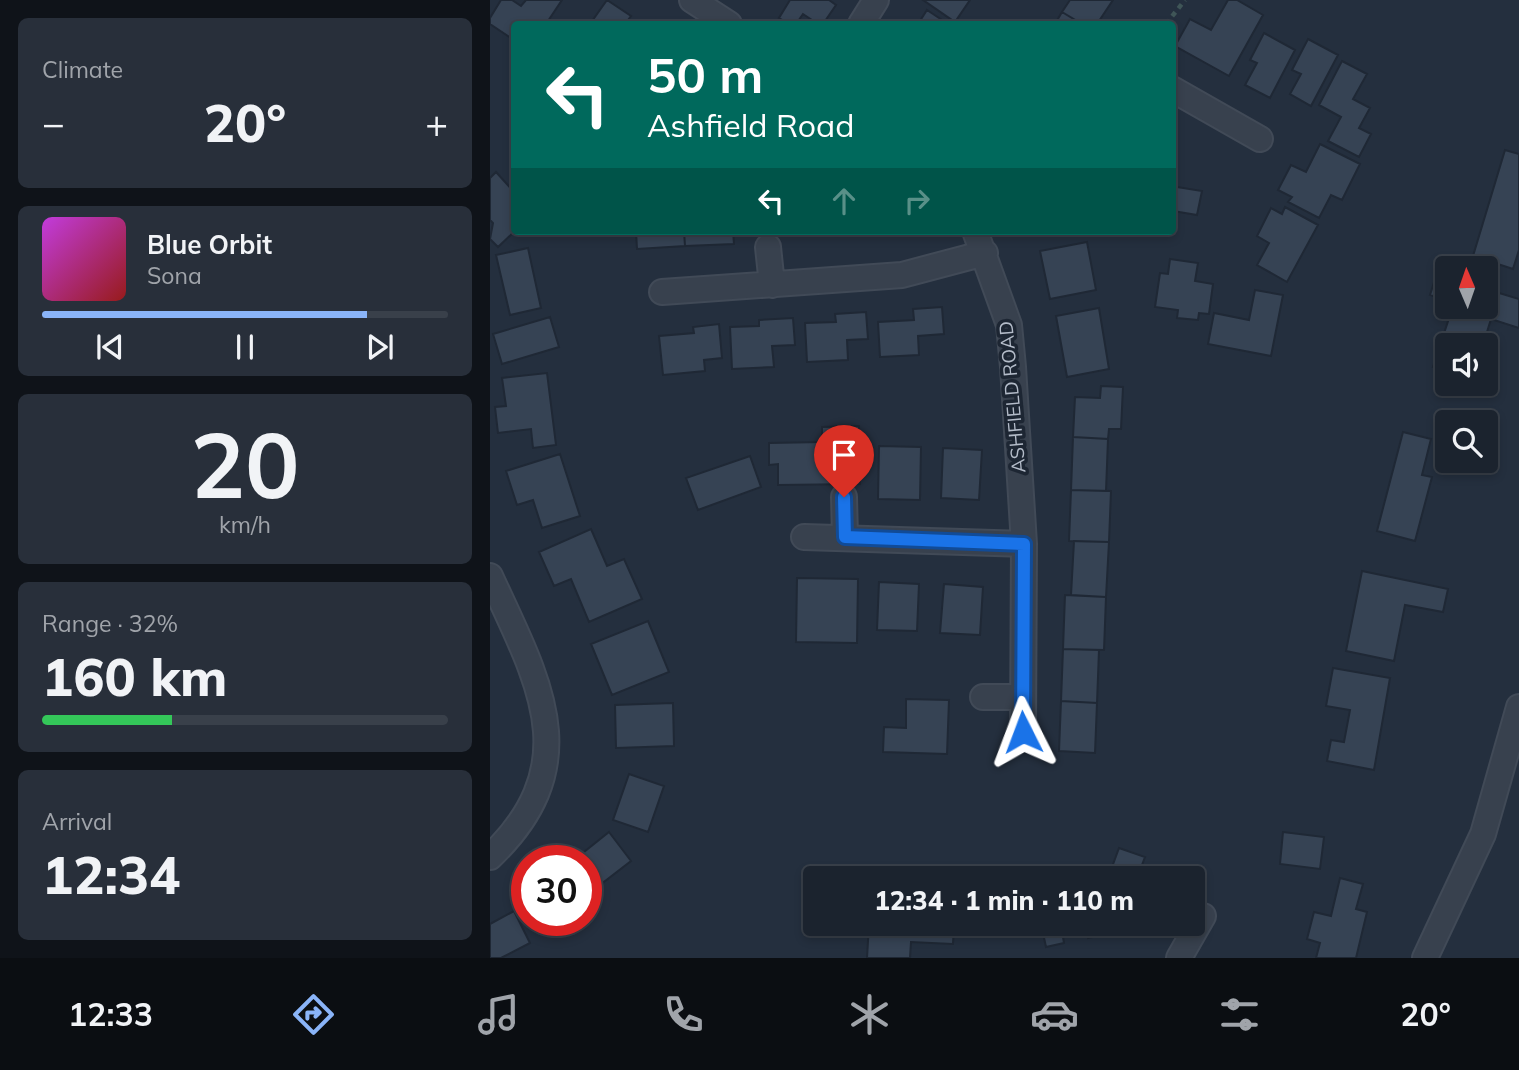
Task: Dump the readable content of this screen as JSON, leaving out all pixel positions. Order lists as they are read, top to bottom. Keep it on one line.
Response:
{"streets":{"street":["ASHFIELD ROAD"]},"north":"top","page":{"tile":["Climate",["20","km/h"],["Range · 32%","160 km"],["Arrival","12:34"]],"turn":["50 m","Ashfield Road"],"heat":["−","20°","+"],"song":["Blue Orbit","Sona"],"limit":"30","trip":"12:34 · 1 min · 110 m","tabs":["12:33","20°"]}}
